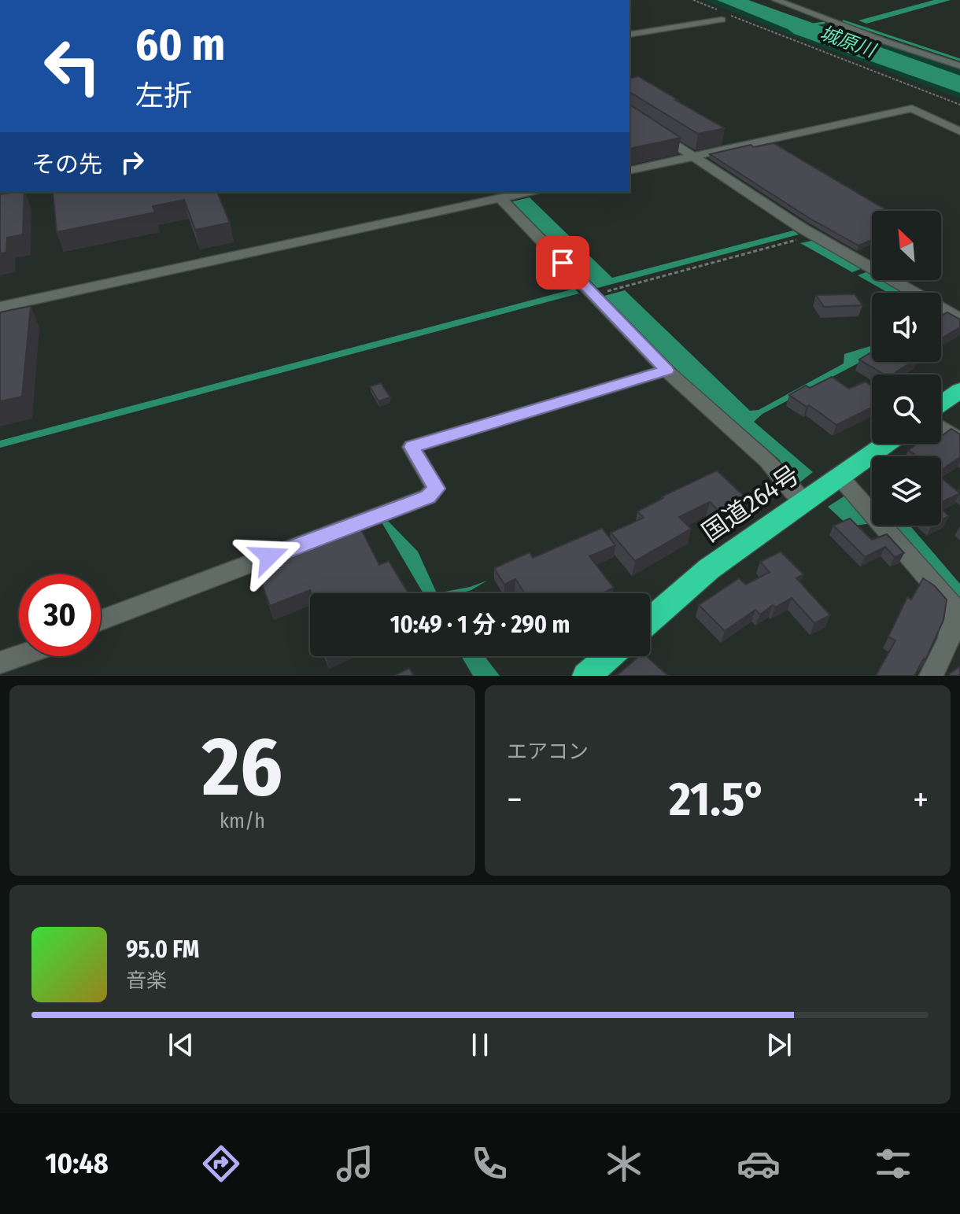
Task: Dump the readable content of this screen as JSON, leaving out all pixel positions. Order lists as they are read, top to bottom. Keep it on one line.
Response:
{"streets":{"highway":["国道264号"]},"water":["城原川"],"north":"top left","page":{"turn":["60 m","左折"],"then":"その先","limit":"30","trip":"10:49 · 1 分 · 290 m","tile":[["26","km/h"],"エアコン"],"heat":["−","21.5°","+"],"song":["95.0 FM","音楽"],"tabs":"10:48"}}
